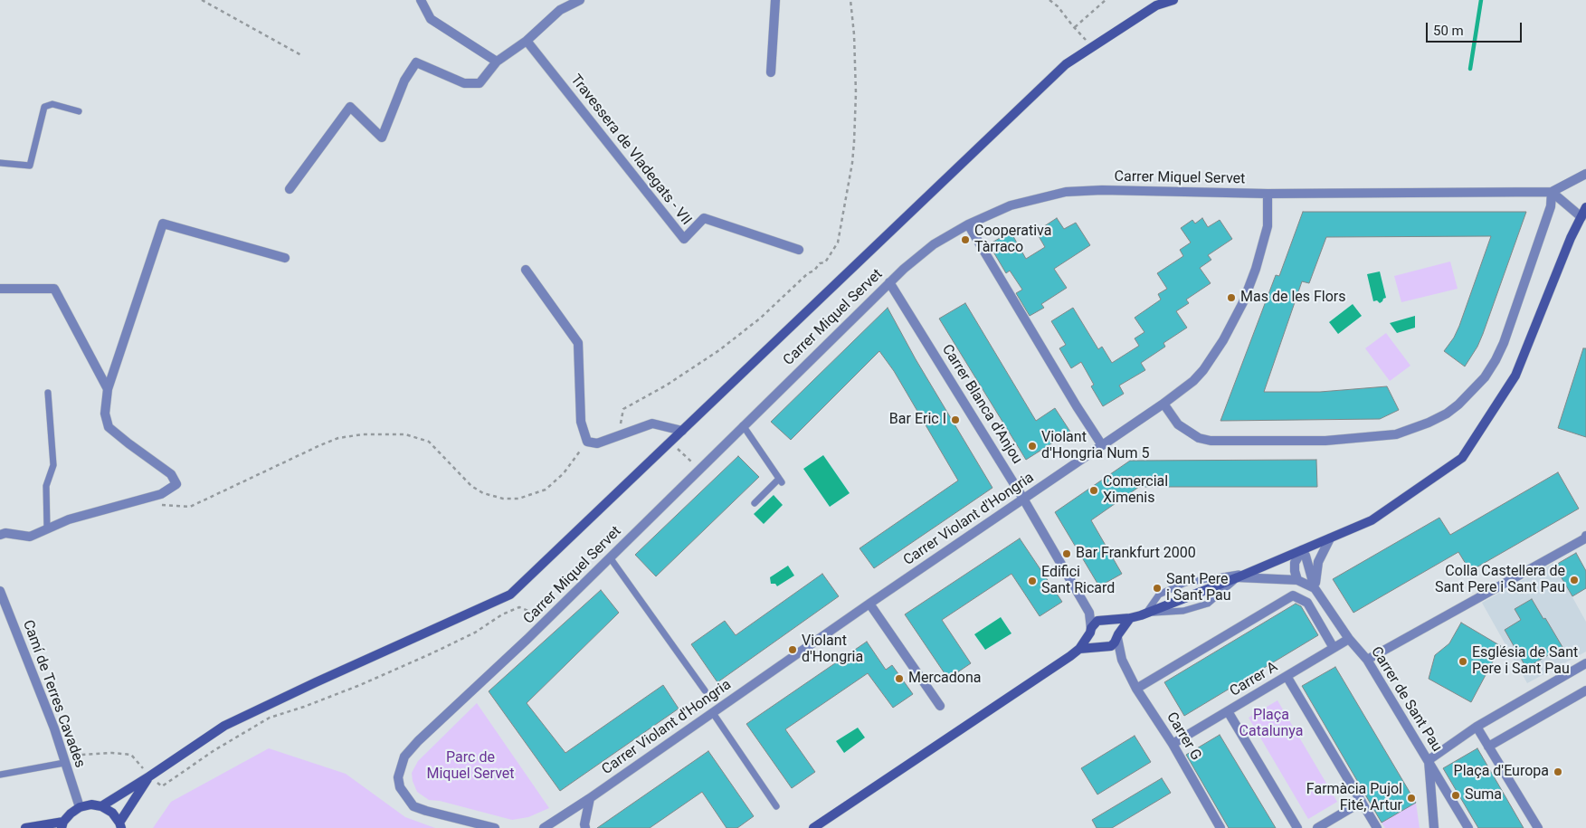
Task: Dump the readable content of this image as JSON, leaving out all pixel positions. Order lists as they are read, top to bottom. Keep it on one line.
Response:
{"streets":{"street":["Travessera de Vladegats - VII","Carrer Miquel Servet","Carrer Blanca d'Anjou","Carrer Violant d'Hongria","Carrer A","Camí de Terres Cavades","Carrer de Sant Pau","Carrer G"]},"crossings":[["Carrer Miquel Servet","Carrer Blanca d'Anjou"],["Carrer Miquel Servet","Carrer Violant d'Hongria"],["Carrer Blanca d'Anjou","Carrer Violant d'Hongria"],["Carrer Blanca d'Anjou","Carrer G"],["Carrer A","Carrer de Sant Pau"],["Carrer A","Carrer G"]],"parks":["Plaça Catalunya","Parc de Miquel Servet"],"places":["Cooperativa Tàrraco","Mas de les Flors","Bar Eric I","Violant d'Hongria Num 5","Comercial Ximenis","Bar Frankfurt 2000","Colla Castellera de Sant Pere i Sant Pau","Edifici Sant Ricard","Sant Pere i Sant Pau","Violant d'Hongria","Església de Sant Pere i Sant Pau","Mercadona","Plaça d'Europa","Suma","Farmàcia Pujol Fité, Artur"],"scale_bar":"50 m"}
